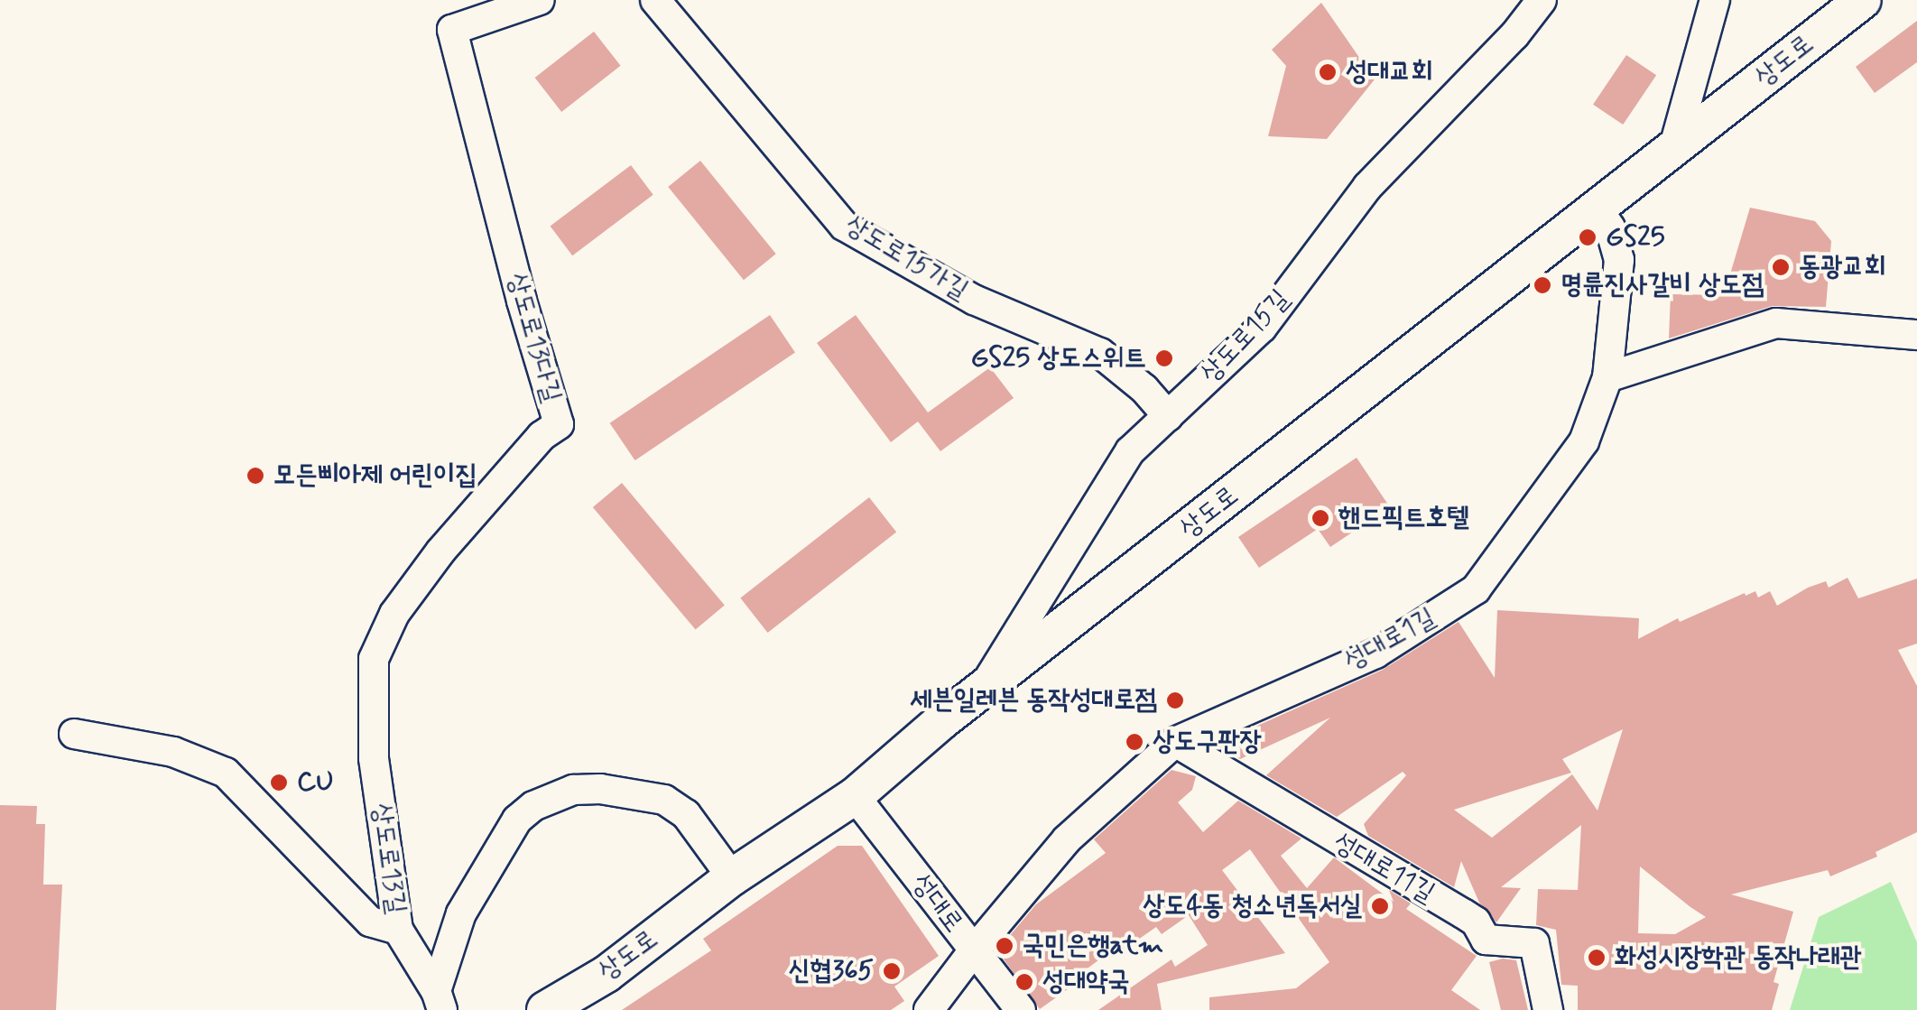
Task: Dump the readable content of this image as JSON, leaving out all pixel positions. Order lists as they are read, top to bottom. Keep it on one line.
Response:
{"streets":{"main road":["상도로"],"street":["상도로15가길","상도로15길","상도로13다길","성대로1길","상도로13길","성대로11길","성대로"]},"crossings":[["상도로","상도로15길"],["상도로","성대로1길"],["상도로","성대로"],["상도로15가길","상도로15길"],["상도로13다길","상도로13길"],["성대로1길","성대로11길"],["성대로1길","성대로"]],"places":["성대교회","GS25","동광교회","명륜진사갈비 상도점","GS25 상도스위트","모든삐아제 어린이집","핸드픽트호텔","세븐일레븐 동작성대로점","상도구판장","CU","상도4동 청소년독서실","국민은행atm","화성시장학관 동작나래관","신협365","성대약국"]}
